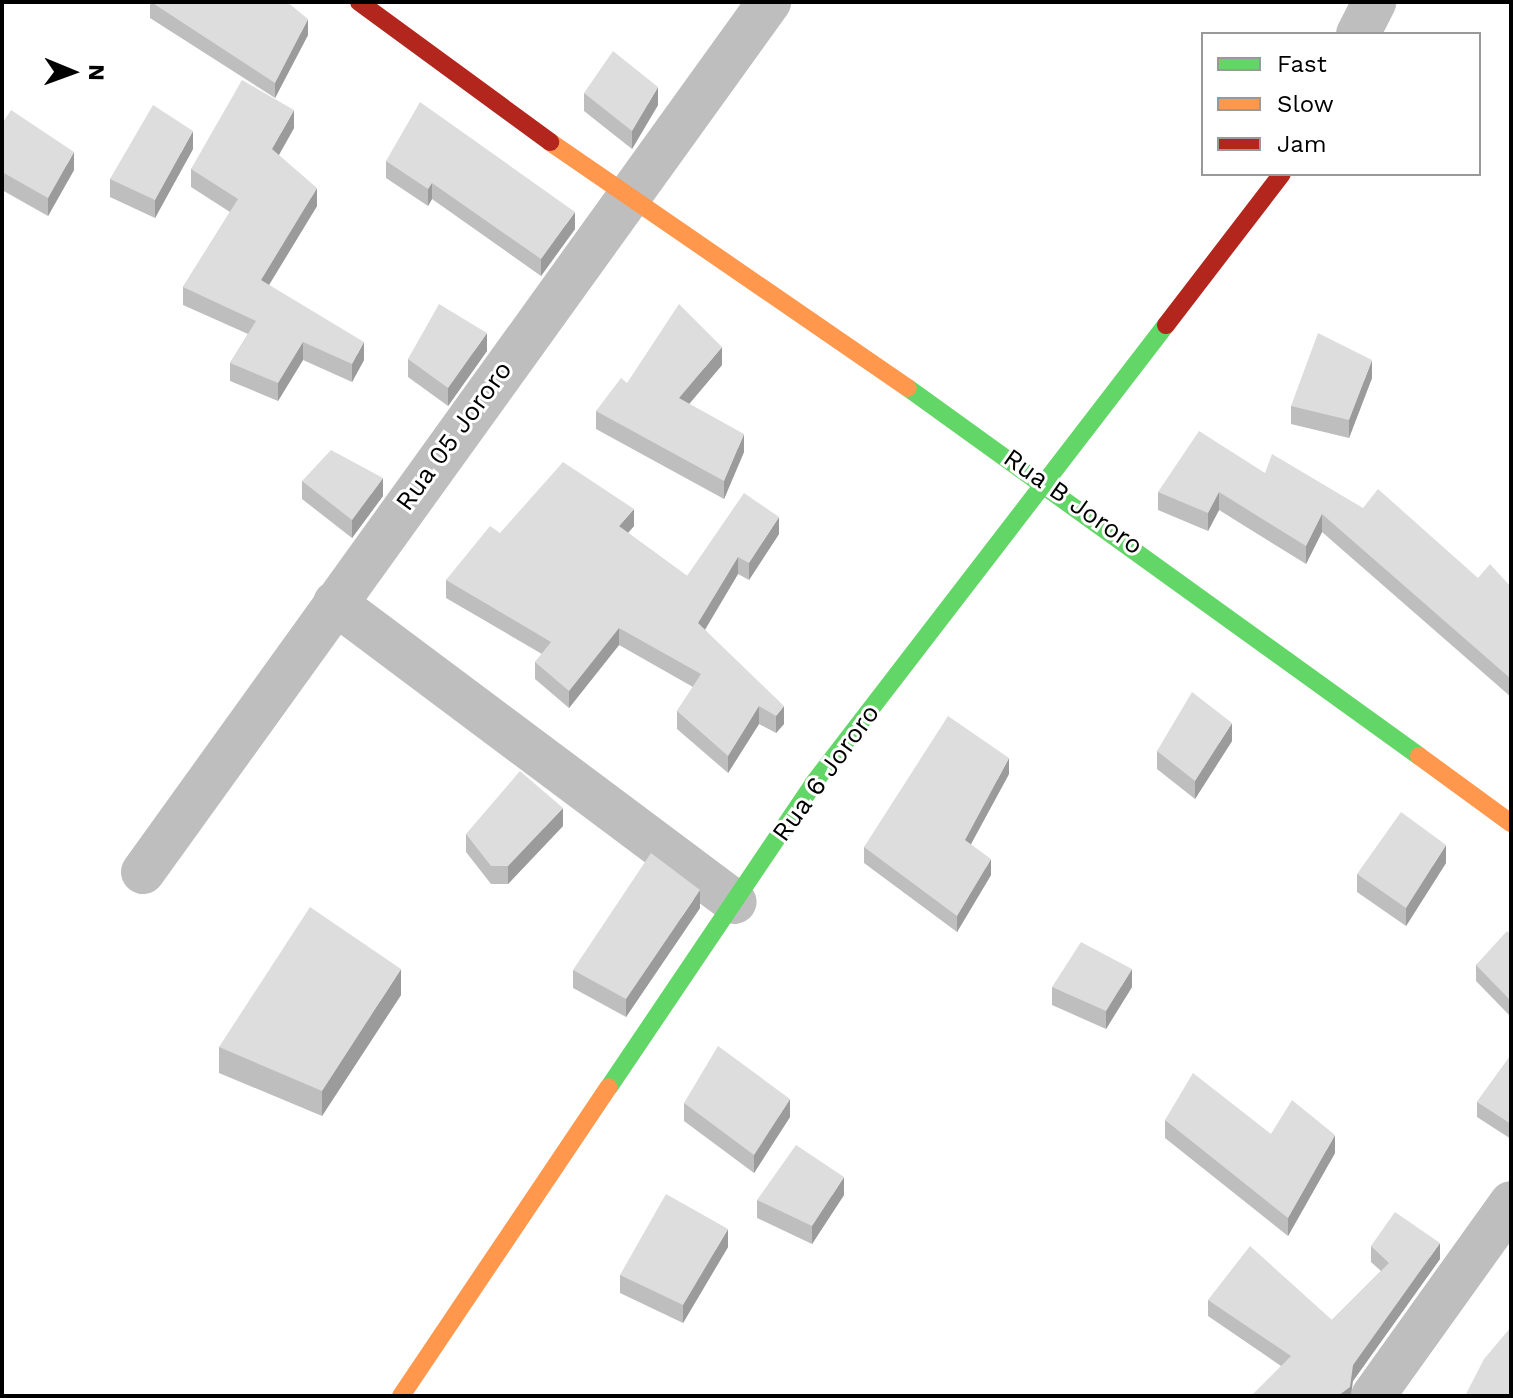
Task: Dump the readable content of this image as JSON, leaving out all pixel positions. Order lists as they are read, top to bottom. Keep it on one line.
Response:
{"streets":{"street":["Rua 05 Jororo","Rua B Jororo","Rua 6 Jororo"]},"crossings":[["Rua 05 Jororo","Rua B Jororo"],["Rua B Jororo","Rua 6 Jororo"]],"legend":["Fast","Slow","Jam"],"north":"right"}
